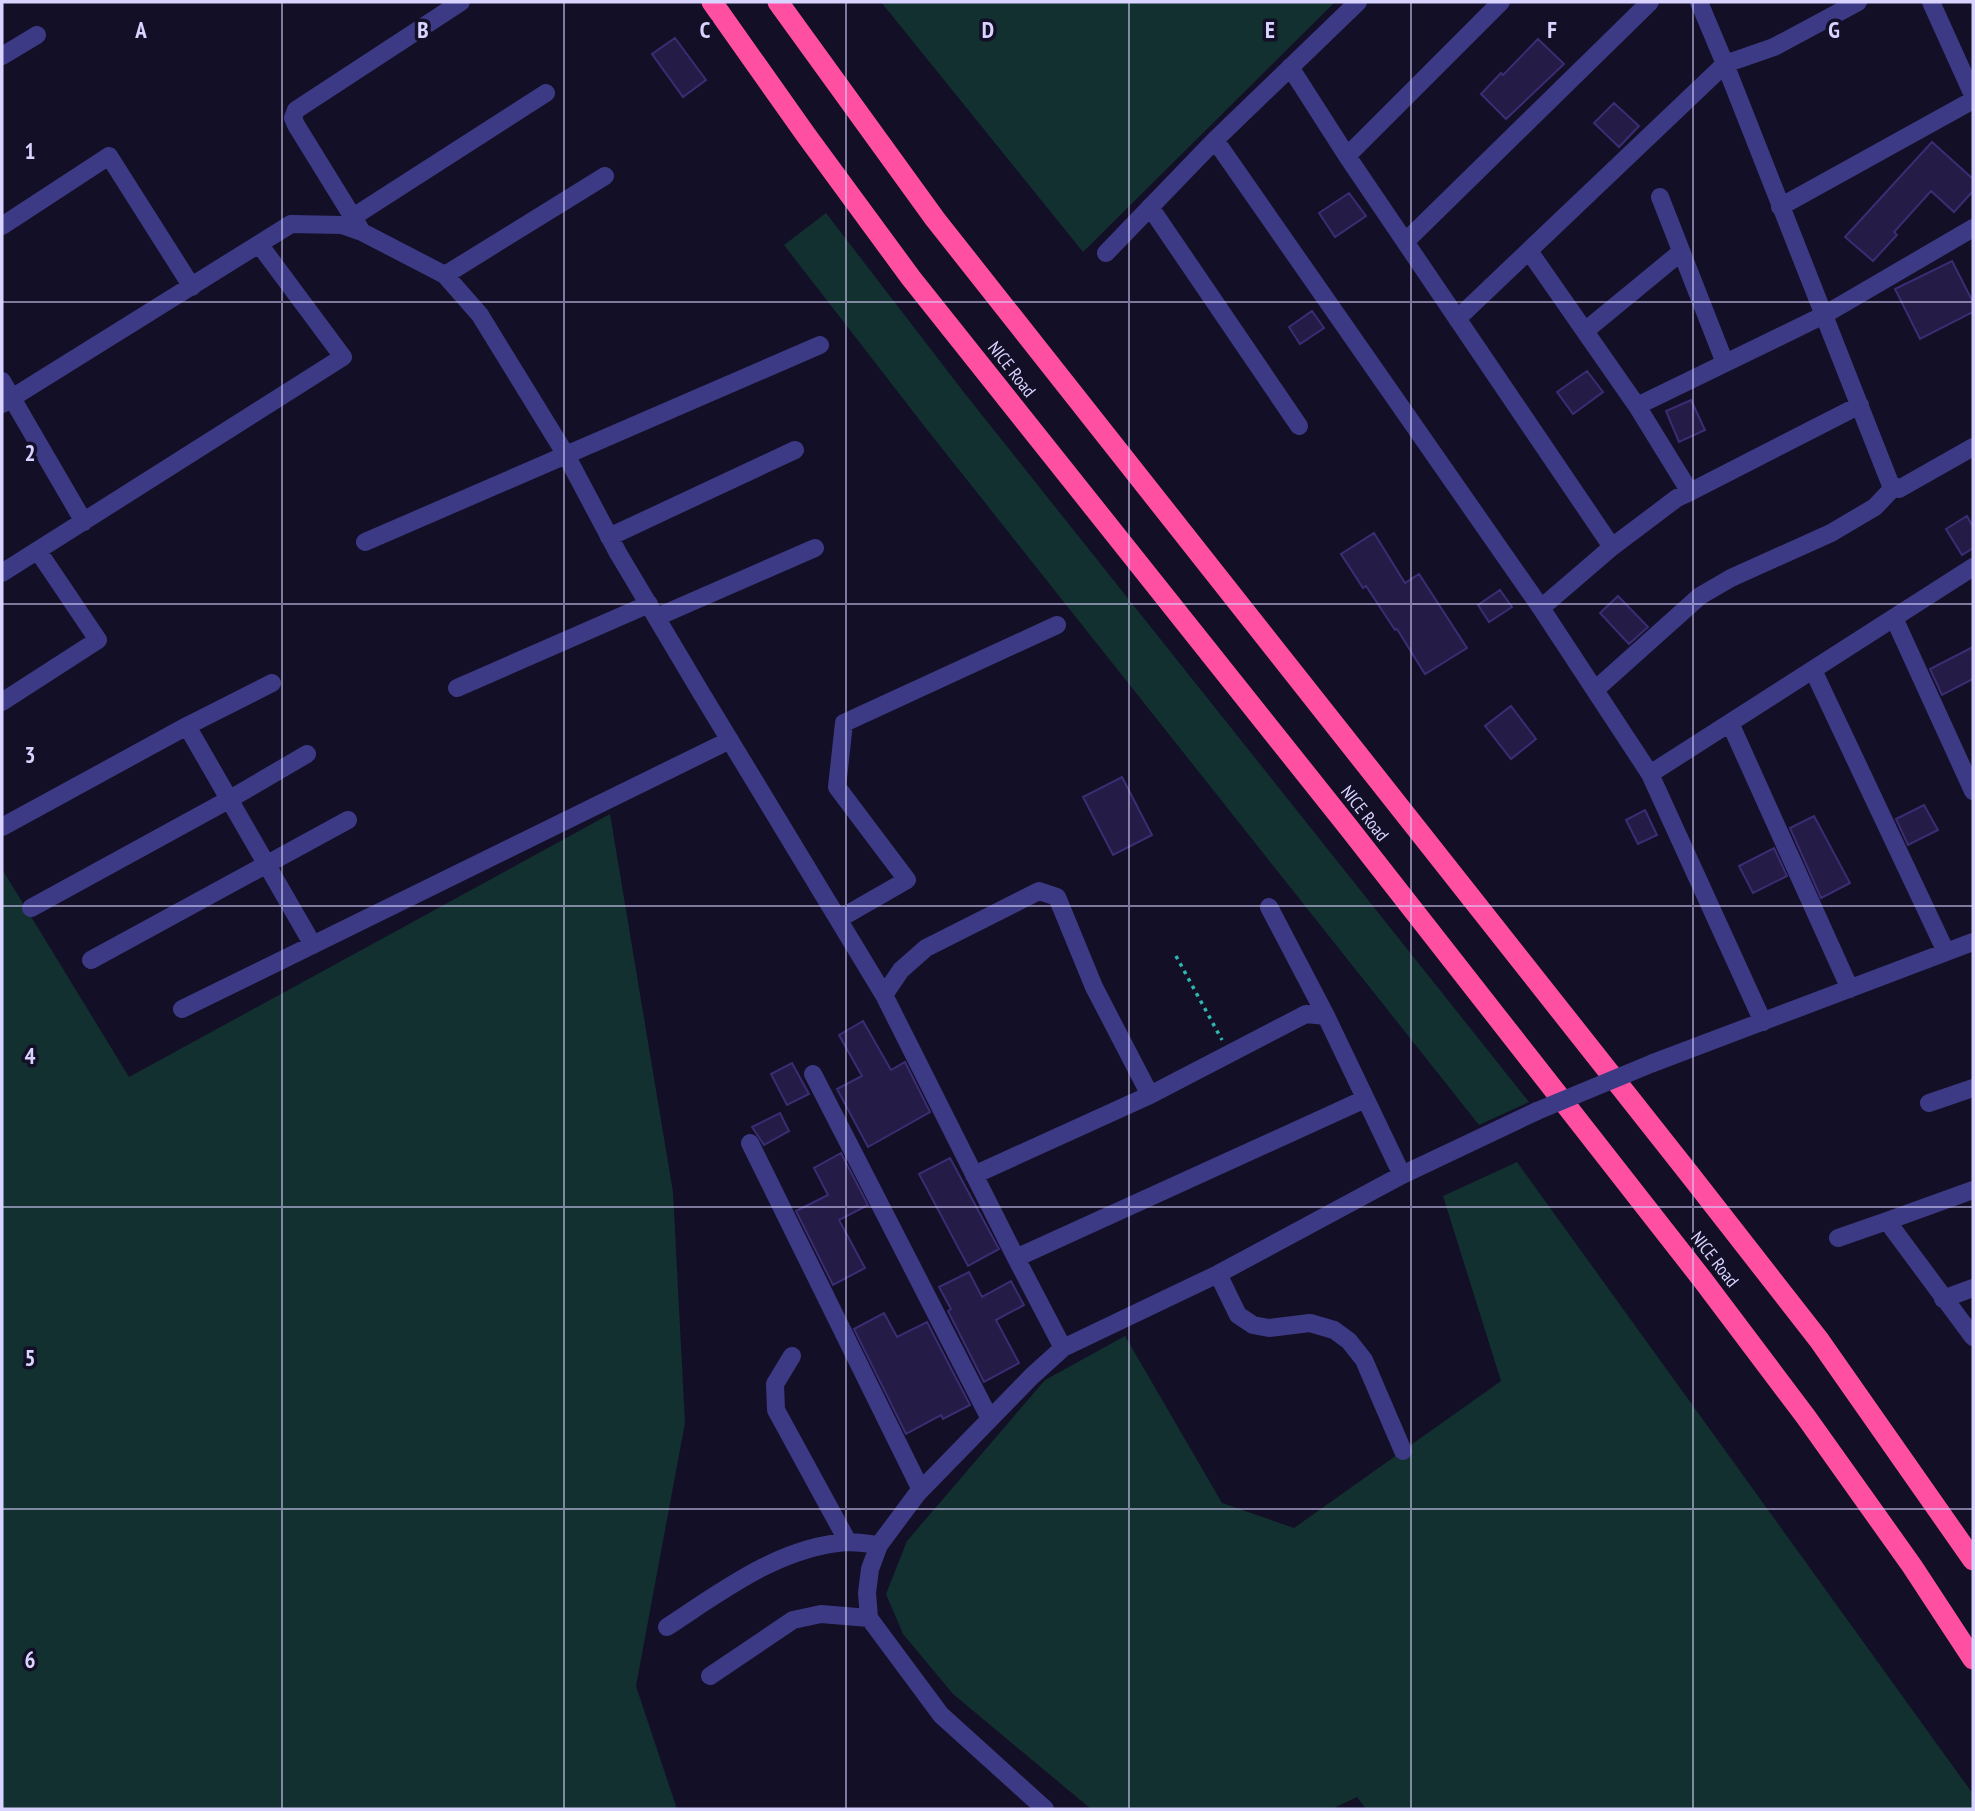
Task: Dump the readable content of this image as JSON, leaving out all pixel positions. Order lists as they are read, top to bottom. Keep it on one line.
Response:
{"streets":{"highway":["NICE Road"]},"grid":{"columns":["A","B","C","D","E","F","G"],"rows":["1","2","3","4","5","6"]}}
